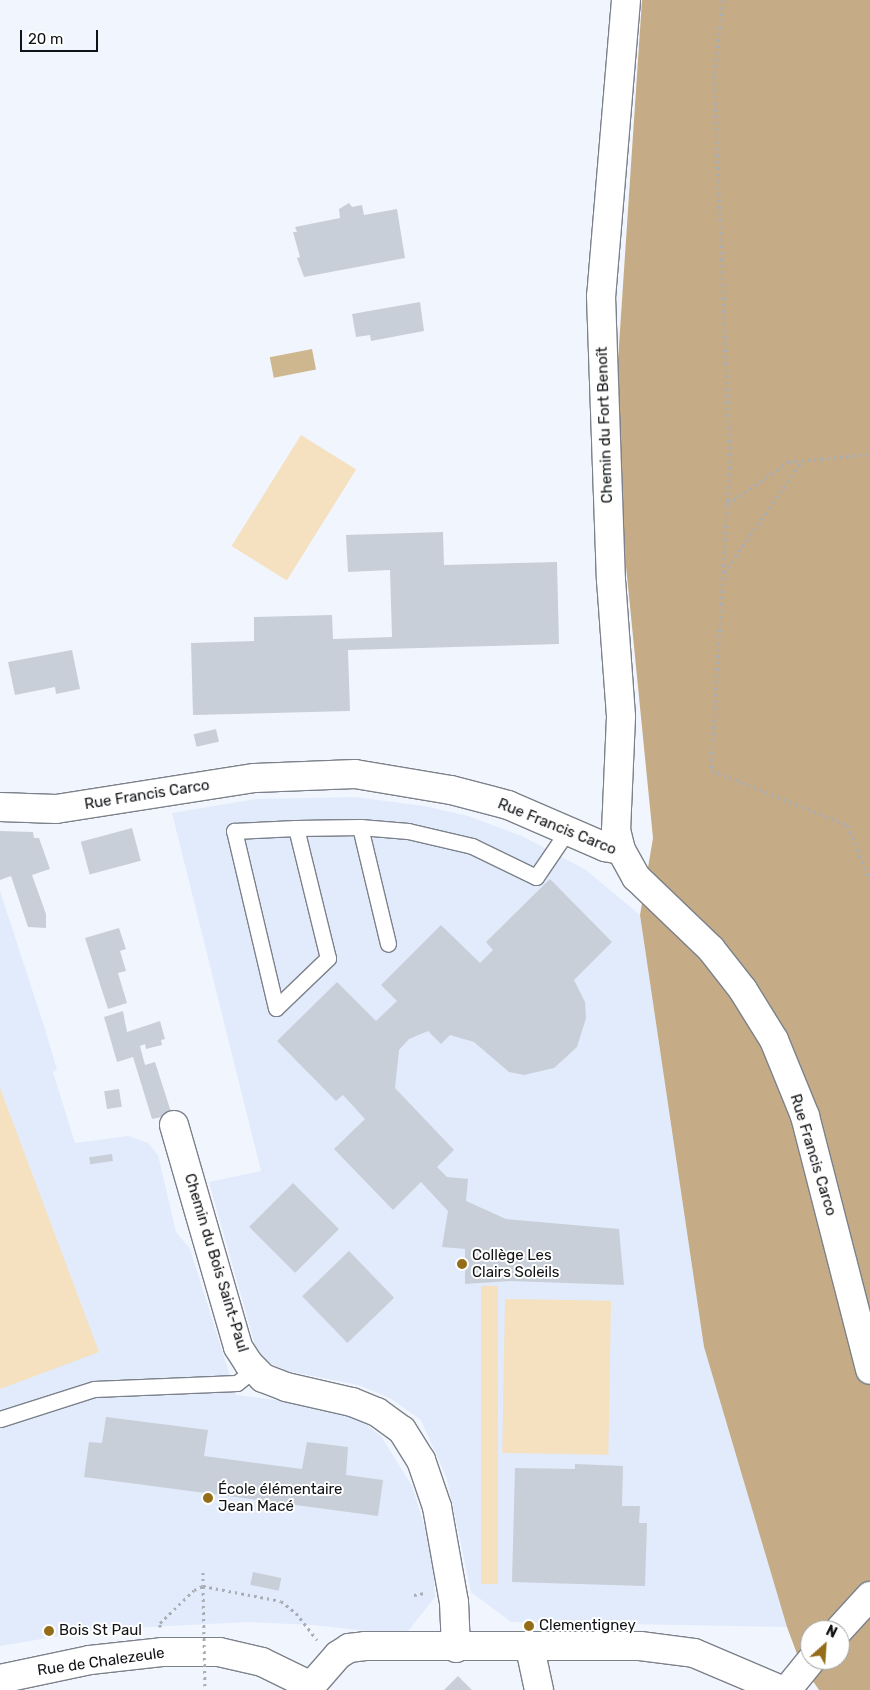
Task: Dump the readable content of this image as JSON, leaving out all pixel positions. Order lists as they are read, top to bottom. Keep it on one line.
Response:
{"streets":{"street":["Chemin du Fort Benoît","Rue Francis Carco","Chemin du Bois Saint-Paul","Rue de Chalezeule"]},"crossings":[["Chemin du Fort Benoît","Rue Francis Carco"]],"places":["Collège Les Clairs Soleils","École élémentaire Jean Macé","Clementigney","Bois St Paul"],"scale_bar":"20 m","north":"top right"}
